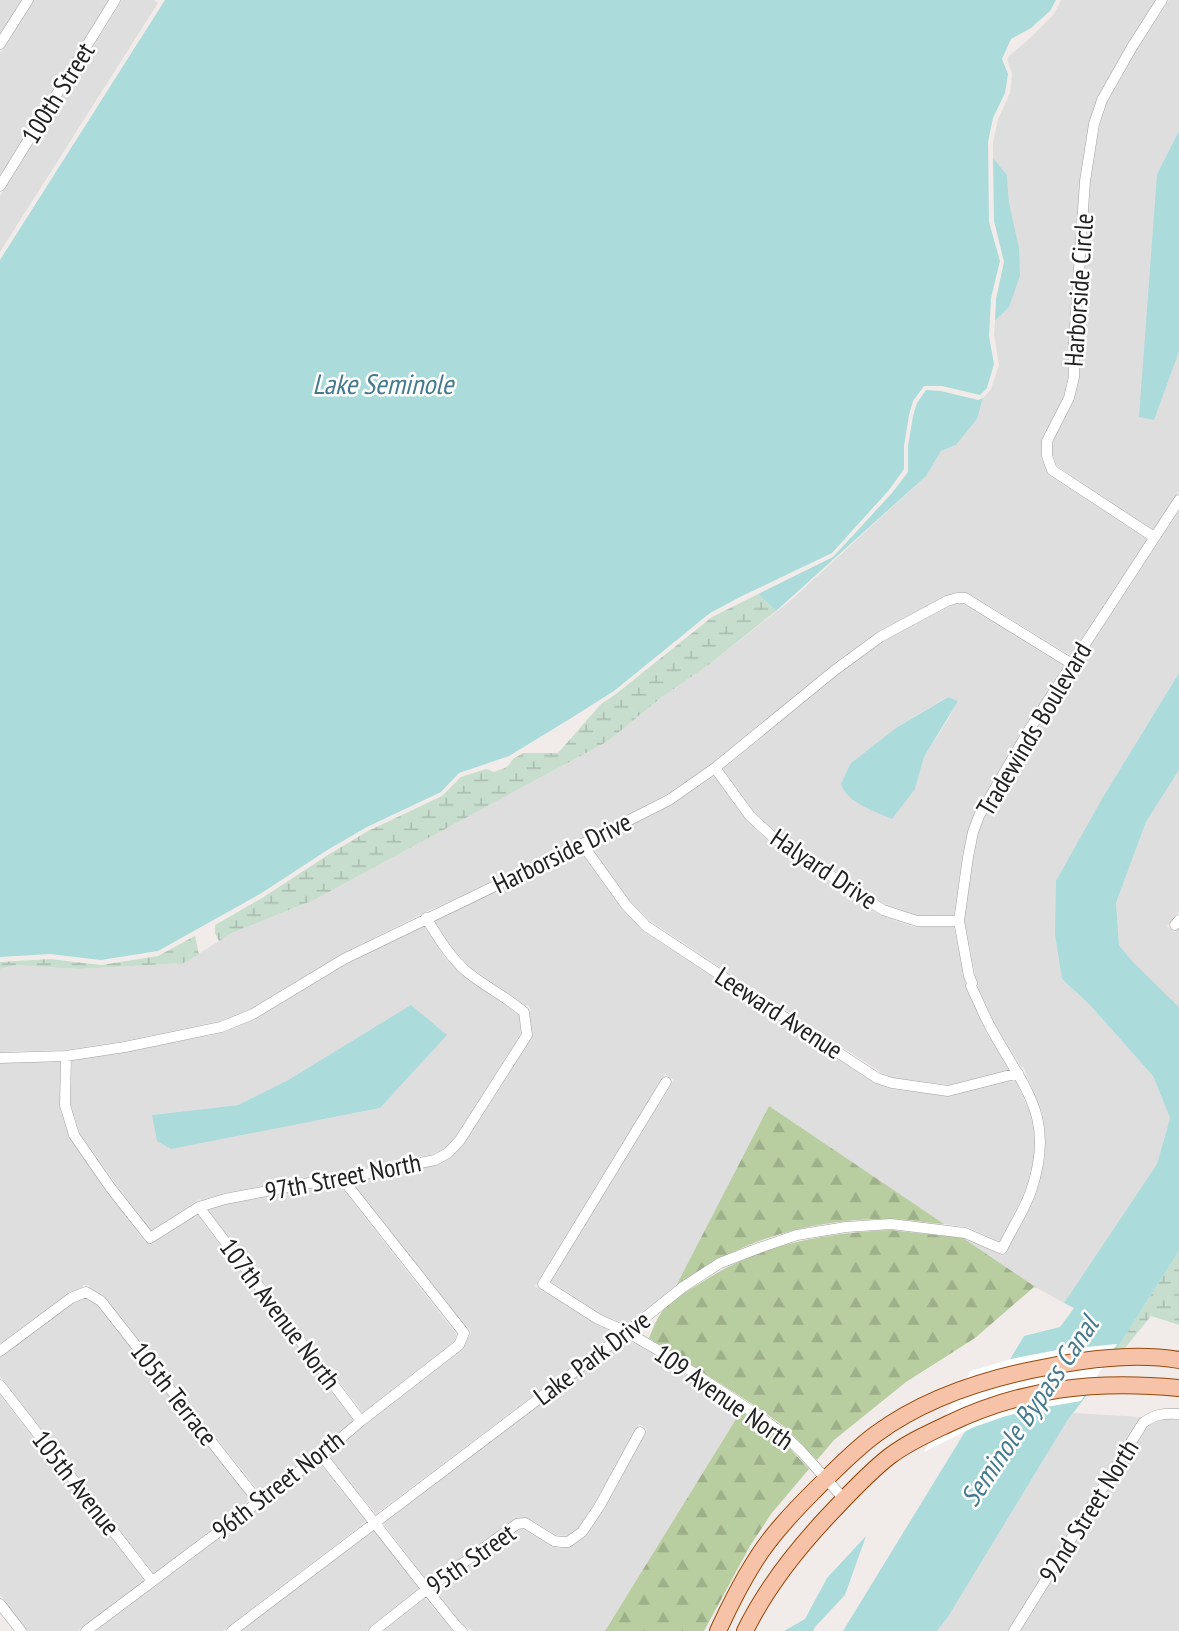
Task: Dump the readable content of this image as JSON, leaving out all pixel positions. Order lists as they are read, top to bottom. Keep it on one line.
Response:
{"streets":{"street":["100th Street","Harborside Circle","Tradewinds Boulevard","Harborside Drive","Halyard Drive","Leeward Avenue","97th Street North","107th Avenue North","Lake Park Drive","105th Terrace","109 Avenue North","105th Avenue","96th Street North","92nd Street North","95th Street"]},"crossings":[["Harborside Circle","Tradewinds Boulevard"],["Tradewinds Boulevard","Harborside Drive"],["Tradewinds Boulevard","Halyard Drive"],["Tradewinds Boulevard","Leeward Avenue"],["Tradewinds Boulevard","Lake Park Drive"],["Harborside Drive","Halyard Drive"],["Harborside Drive","Leeward Avenue"],["Harborside Drive","97th Street North"],["97th Street North","107th Avenue North"],["97th Street North","96th Street North"],["107th Avenue North","96th Street North"],["Lake Park Drive","109 Avenue North"],["105th Terrace","96th Street North"],["105th Avenue","96th Street North"]],"water":["Lake Seminole","Seminole Bypass Canal"]}
